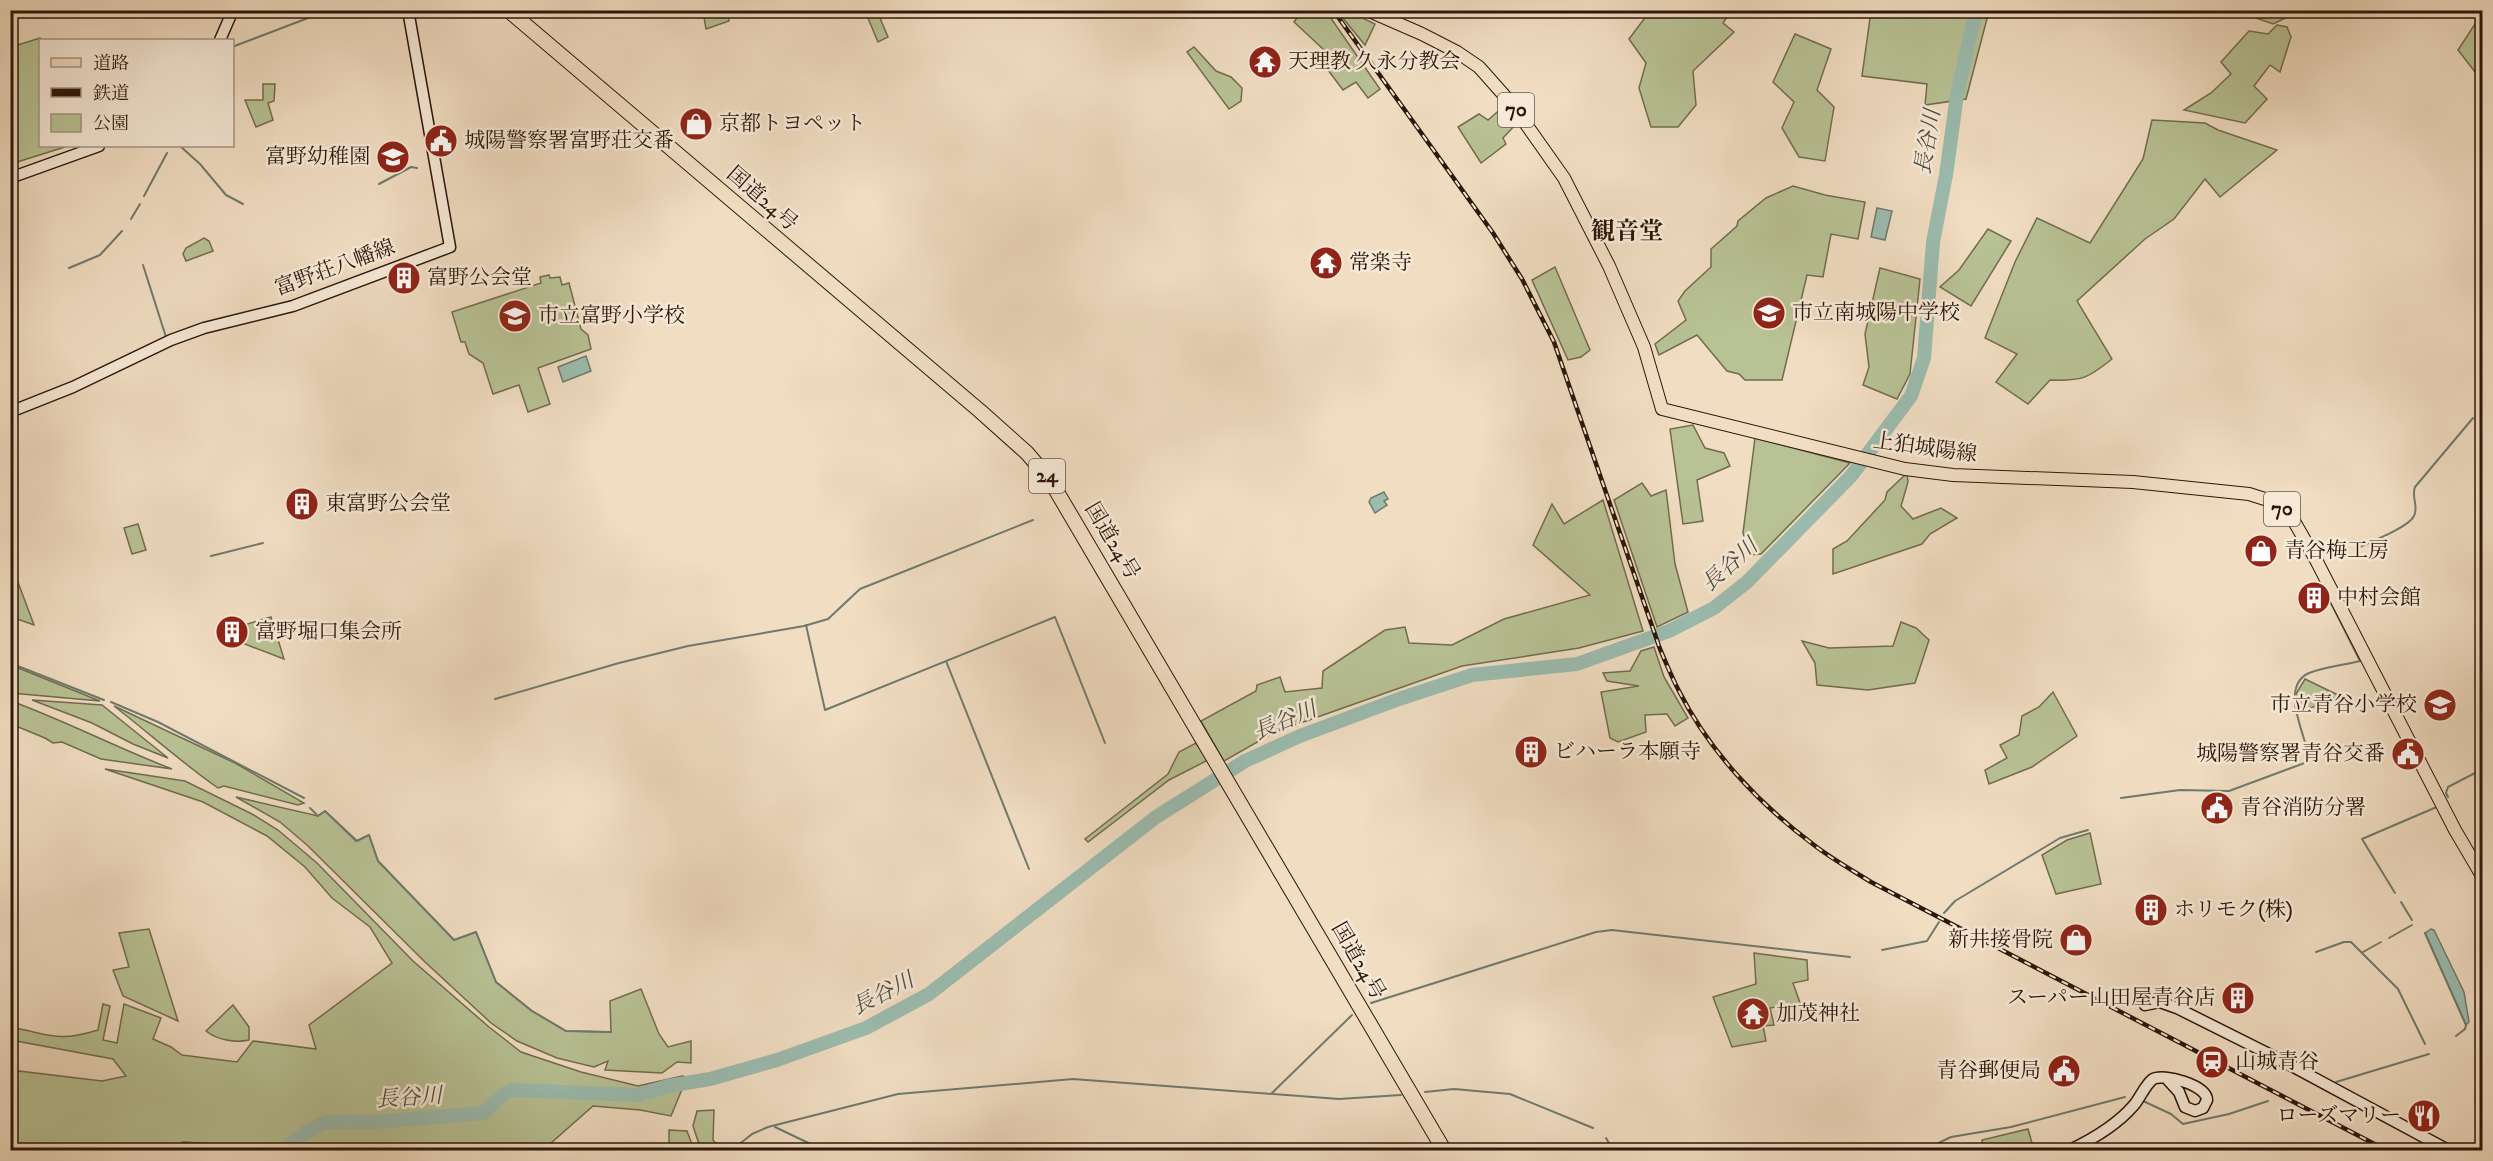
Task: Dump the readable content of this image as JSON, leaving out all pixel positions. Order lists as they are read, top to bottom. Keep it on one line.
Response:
{"streets":{"highway":["国道24号","24"],"main road":["70","富野荘八幡線","上狛城陽線"]},"districts":["観音堂"],"water":["長谷川"],"places":{"temple":["天理教 久永分教会","常楽寺","加茂神社"],"shop":["京都トヨペット","青谷梅工房","新井接骨院"],"public building":["城陽警察署富野荘交番","城陽警察署青谷交番","青谷消防分署","青谷郵便局"],"school or university":["富野幼稚園","市立南城陽中学校","市立富野小学校","市立青谷小学校"],"building":["富野公会堂","東富野公会堂","中村会館","富野堀口集会所","ビハーラ本願寺","ホリモク(株)","スーパー山田屋青谷店"],"station":["山城青谷"],"restaurant":["ローズマリー"]},"legend":["道路","鉄道","公園"]}
